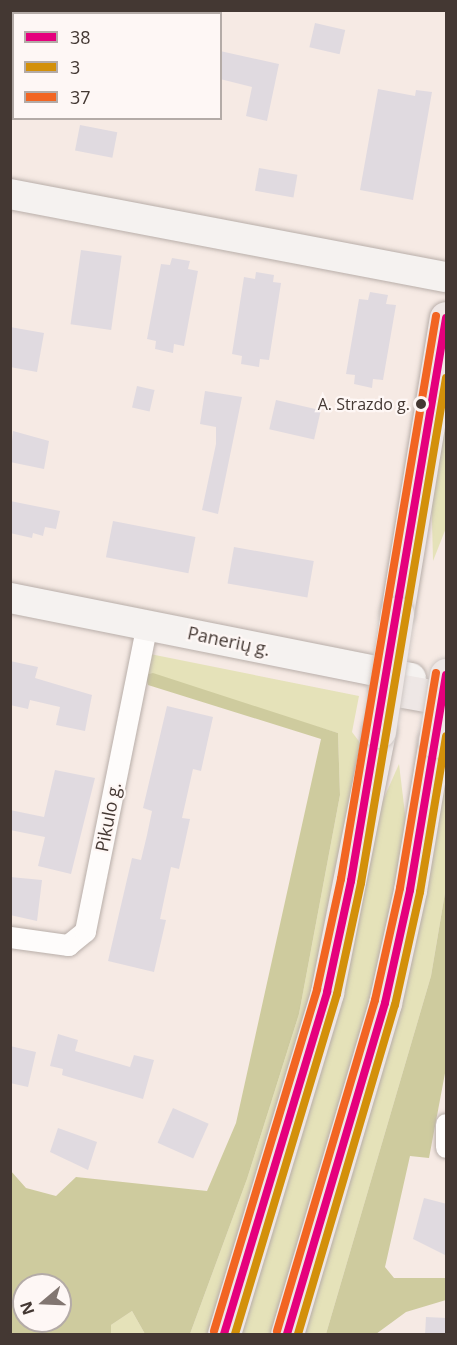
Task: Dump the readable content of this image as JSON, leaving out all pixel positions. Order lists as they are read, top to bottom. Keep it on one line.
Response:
{"streets":{"main road":["Panerių g."],"street":["Pikulo g."]},"crossings":[["Panerių g.","Pikulo g."]],"places":["A. Strazdo g."],"lines":["transit line 37","transit line 38","transit line 3"],"legend":["38","3","37"],"north":"left"}
